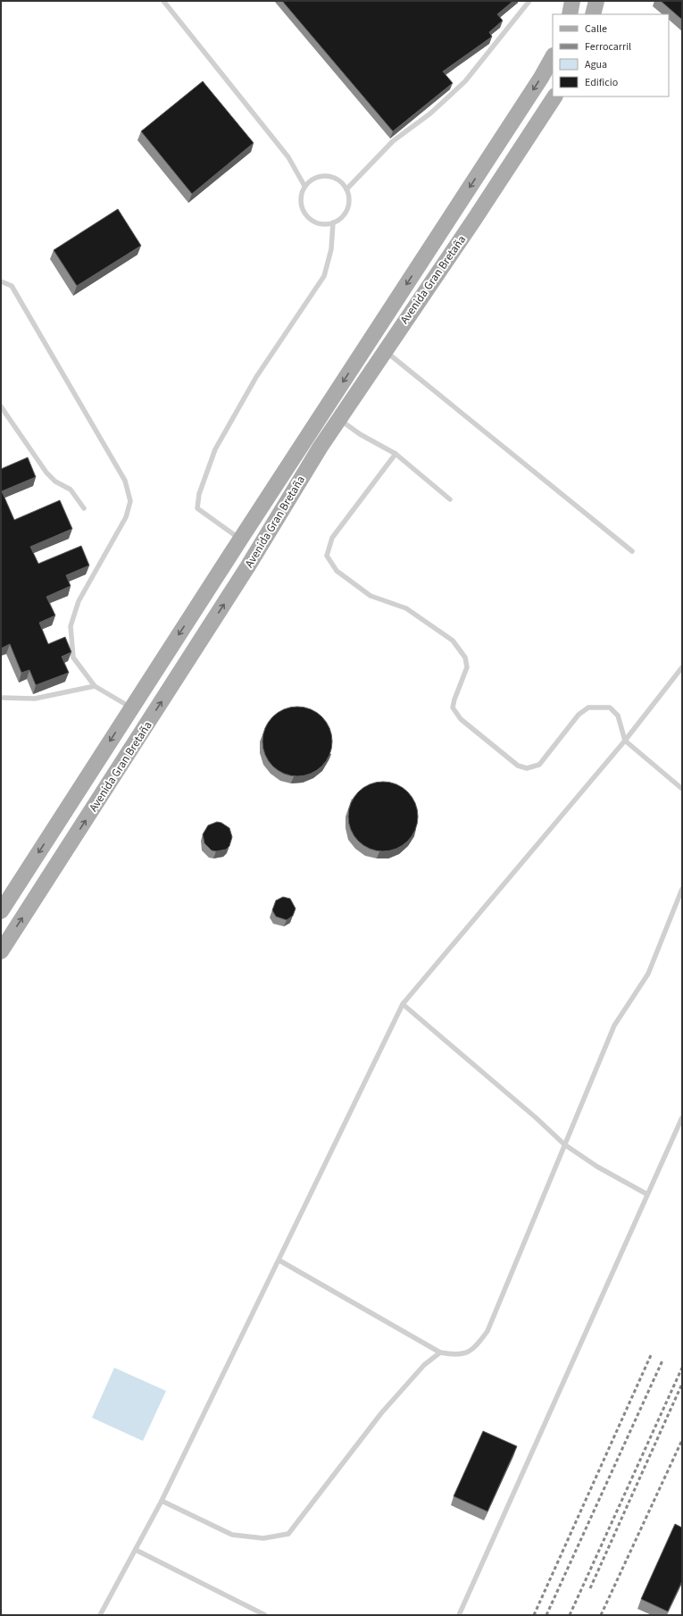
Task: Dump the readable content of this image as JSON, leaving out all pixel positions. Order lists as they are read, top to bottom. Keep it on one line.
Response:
{"streets":{"main road":["Avenida Gran Bretaña"]},"legend":["Calle","Ferrocarril","Agua","Edificio"]}
